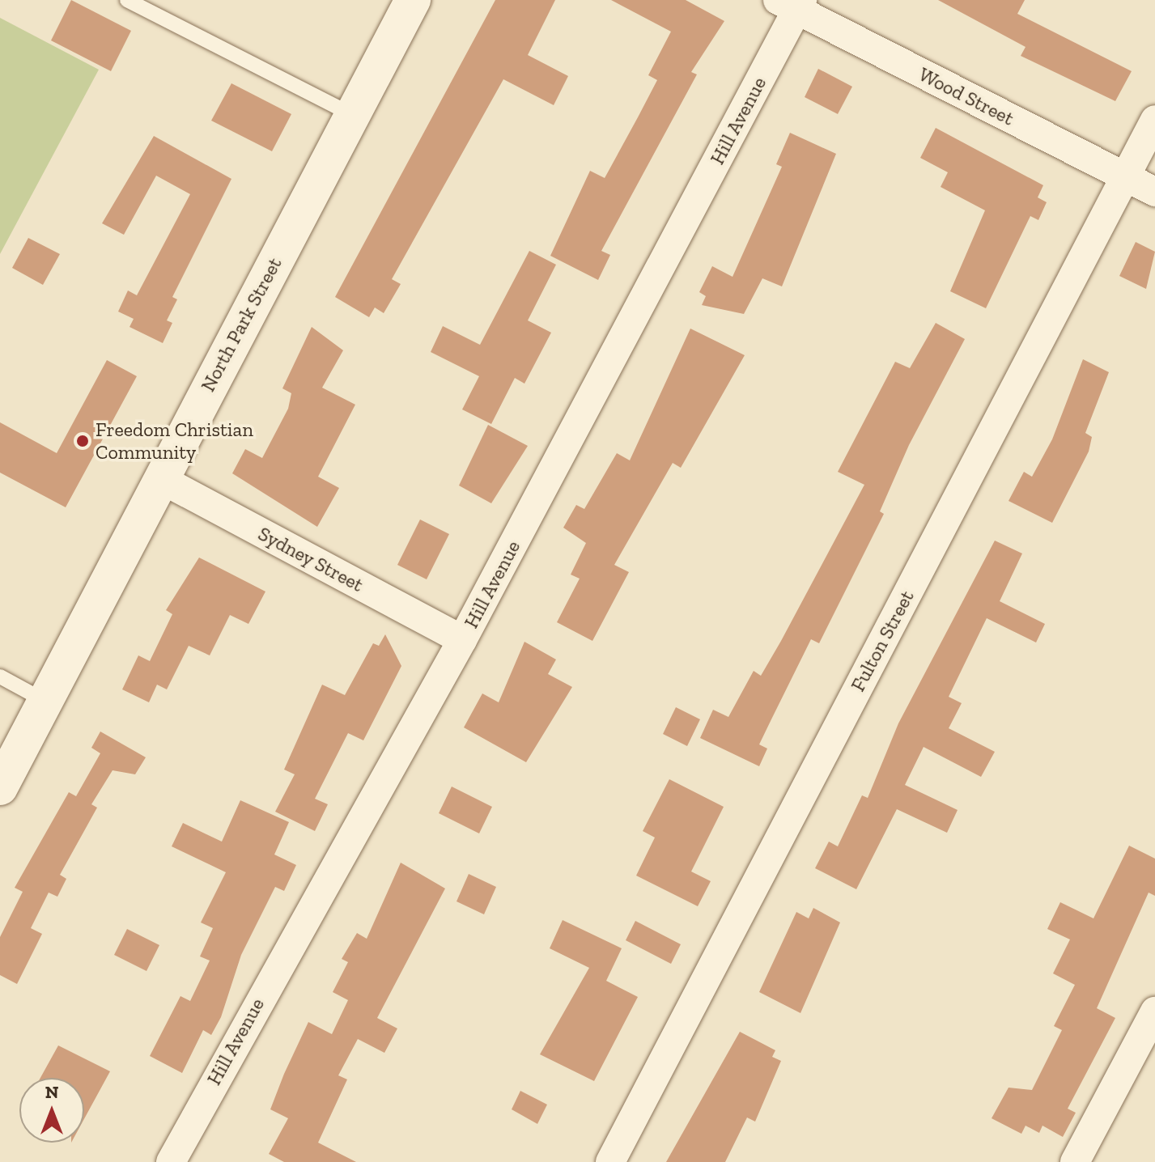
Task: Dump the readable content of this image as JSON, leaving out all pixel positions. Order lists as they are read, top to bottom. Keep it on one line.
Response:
{"streets":{"main road":["North Park Street"],"street":["Wood Street","Hill Avenue","Sydney Street","Fulton Street"]},"crossings":[["Wood Street","Hill Avenue"],["Wood Street","Fulton Street"],["Hill Avenue","Sydney Street"],["North Park Street","Sydney Street"]],"places":["Freedom Christian Community"],"north":"top"}
